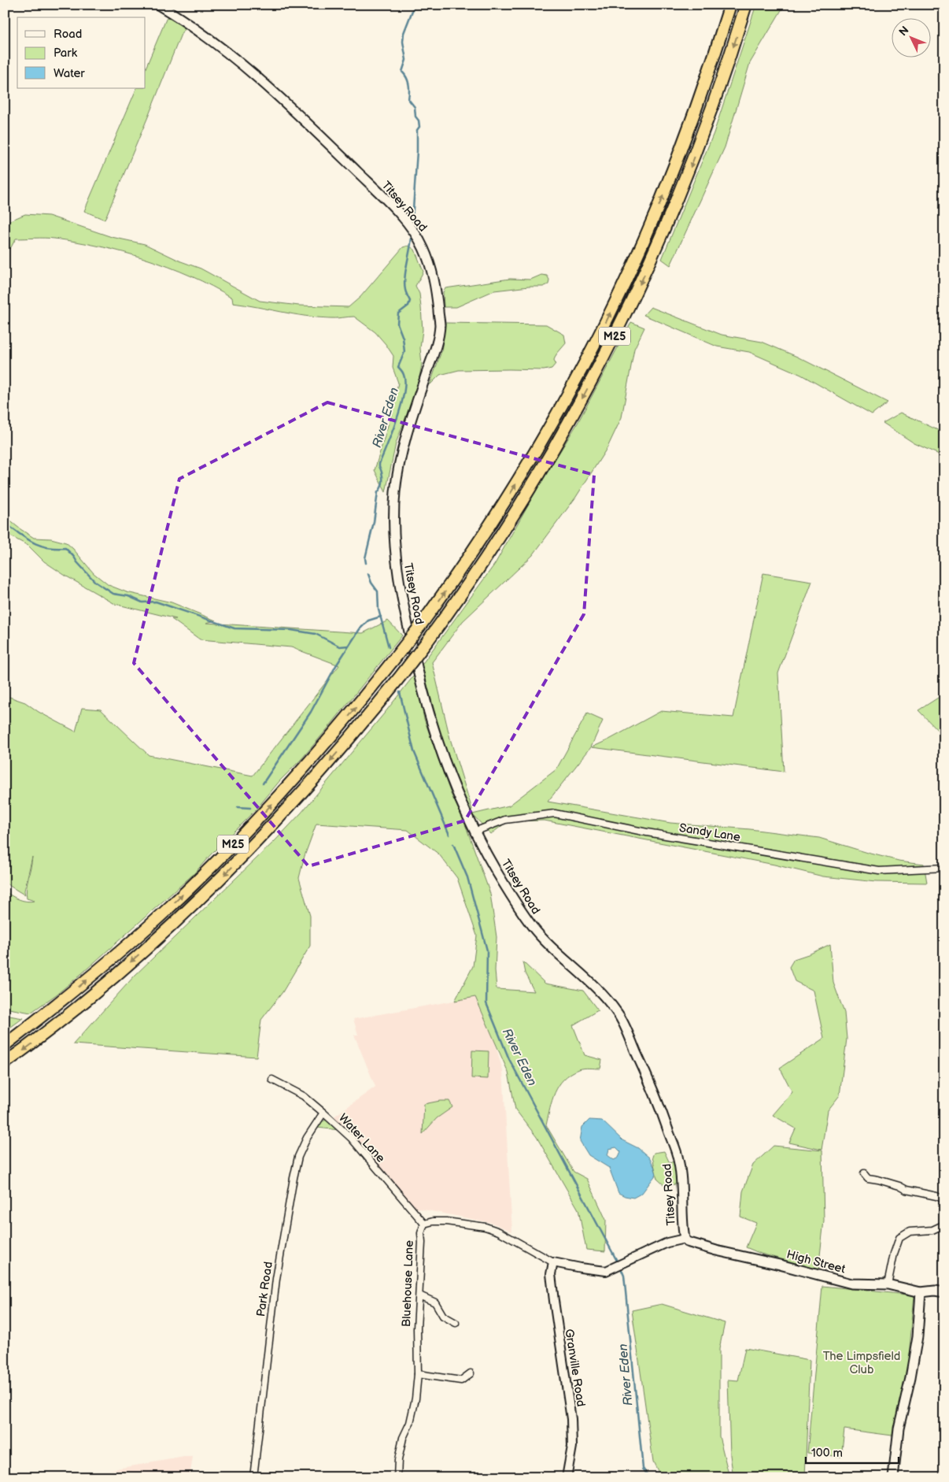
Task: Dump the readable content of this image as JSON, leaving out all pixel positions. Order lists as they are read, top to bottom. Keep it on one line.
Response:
{"streets":{"highway":["M25"],"main road":["Titsey Road","High Street"],"street":["Sandy Lane","Water Lane","Bluehouse Lane","Park Road","Granville Road"]},"crossings":[["Titsey Road","Sandy Lane"],["Titsey Road","High Street"],["Water Lane","Bluehouse Lane"],["Water Lane","Park Road"]],"water":["River Eden"],"parks":["The Limpsfield Club"],"legend":["Road","Park","Water"],"scale_bar":"100 m","north":"top left"}
